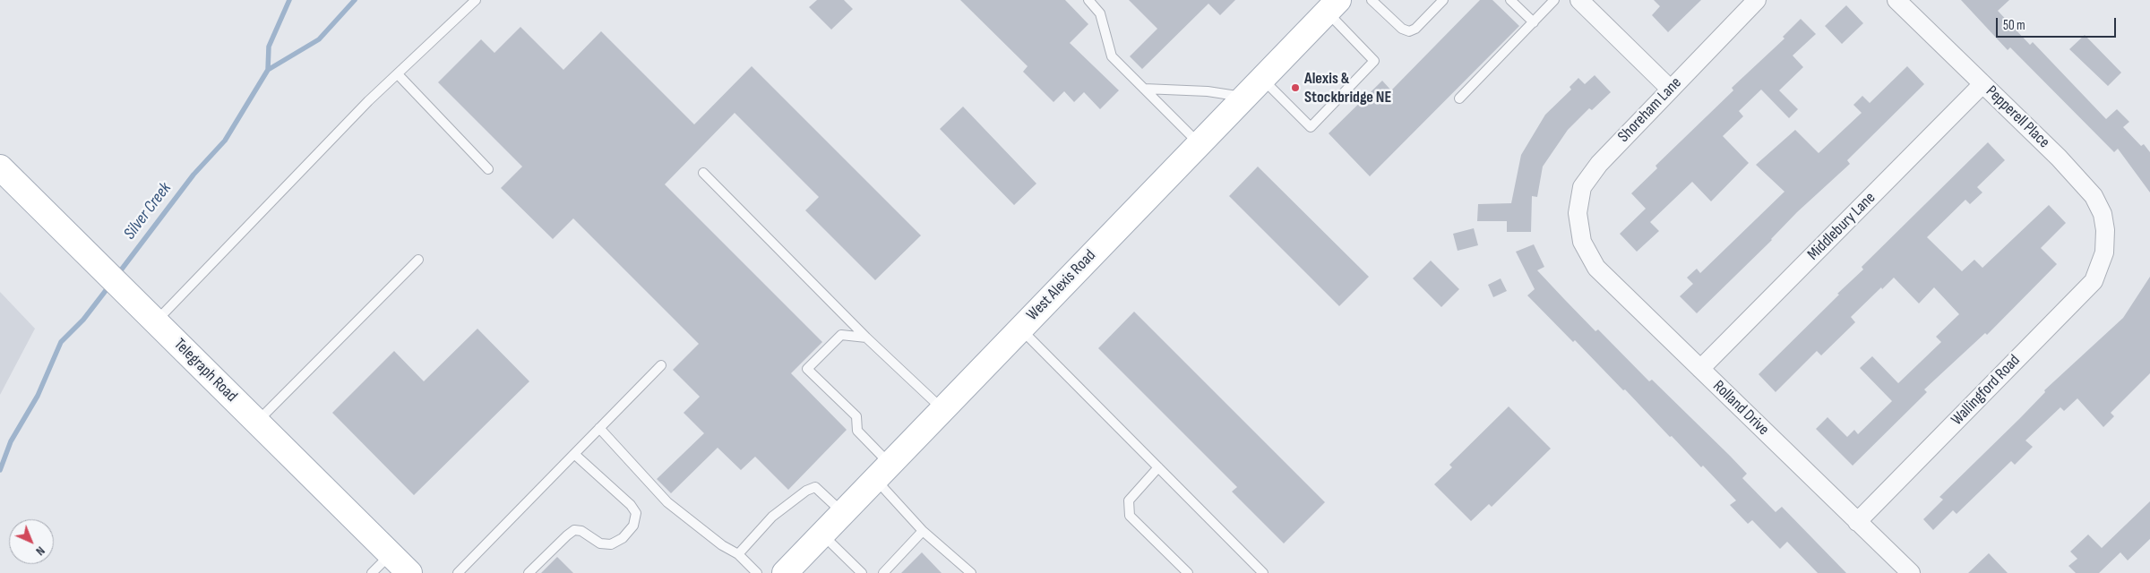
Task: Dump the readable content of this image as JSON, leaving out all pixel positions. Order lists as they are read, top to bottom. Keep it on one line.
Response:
{"streets":{"main road":["West Alexis Road","Telegraph Road"],"street":["Shoreham Lane","Pepperell Place","Middlebury Lane","Wallingford Road","Rolland Drive"]},"crossings":[["Shoreham Lane","Rolland Drive"],["Pepperell Place","Middlebury Lane"],["Pepperell Place","Wallingford Road"],["Middlebury Lane","Rolland Drive"],["Wallingford Road","Rolland Drive"]],"water":["Silver Creek"],"places":["Alexis & Stockbridge NE"],"scale_bar":"50 m","north":"bottom right"}
